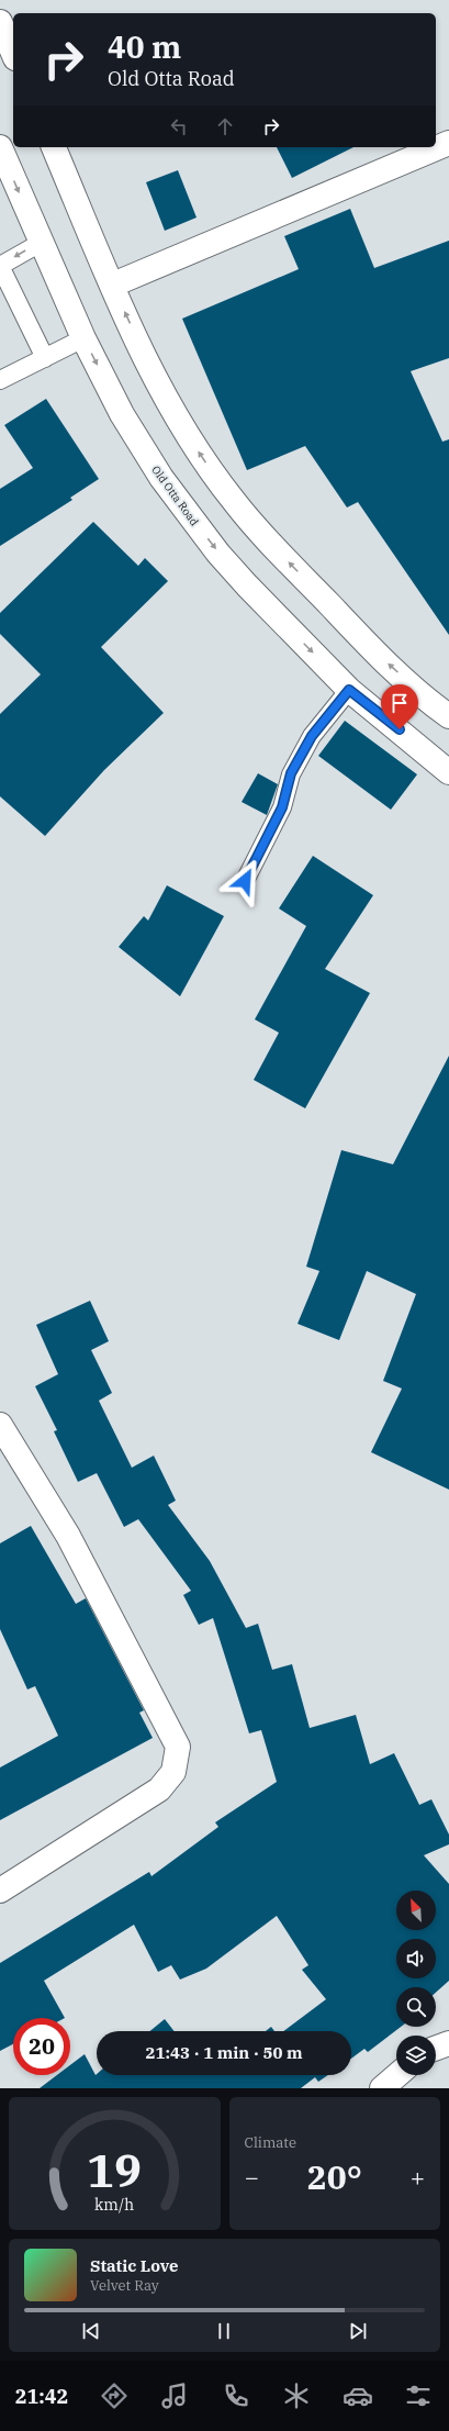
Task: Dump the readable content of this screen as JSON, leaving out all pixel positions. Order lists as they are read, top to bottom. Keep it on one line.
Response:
{"streets":{"main road":["Old Otta Road"]},"north":"top left","page":{"turn":["40 m","Old Otta Road"],"limit":"20","trip":"21:43 · 1 min · 50 m","tile":"Climate","heat":["−","20°","+"],"song":["Static Love","Velvet Ray"],"tabs":"21:42","gauge":["19","km/h"]}}
